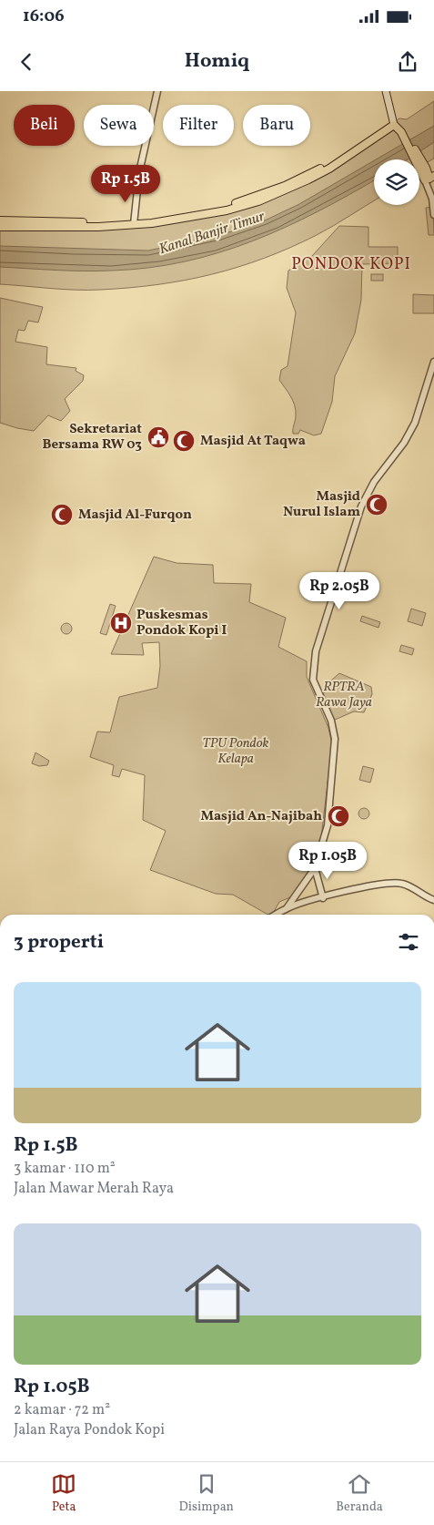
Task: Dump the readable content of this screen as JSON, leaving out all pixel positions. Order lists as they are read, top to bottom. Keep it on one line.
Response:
{"districts":["PONDOK KOPI"],"water":["Kanal Banjir Timur"],"parks":["RPTRA Rawa Jaya","TPU Pondok Kelapa"],"places":{"public building":["Sekretariat Bersama RW 03"],"mosque":["Masjid At Taqwa","Masjid Nurul Islam","Masjid Al-Furqon","Masjid An-Najibah"],"hospital":["Puskesmas Pondok Kopi I"]},"page":{"status":"16:06","header":"Homiq","chip":["Beli","Sewa","Filter","Baru"],"price":["Rp 1.5B","Rp 2.05B","Rp 1.05B"],"heading":"3 properti","list":[{"name":"Rp 1.5B","note":"3 kamar · 110 m² · Jalan Mawar Merah Raya"},{"name":"Rp 1.05B","note":"2 kamar · 72 m² · Jalan Raya Pondok Kopi"}],"tabs":["Peta","Disimpan","Beranda"]}}
